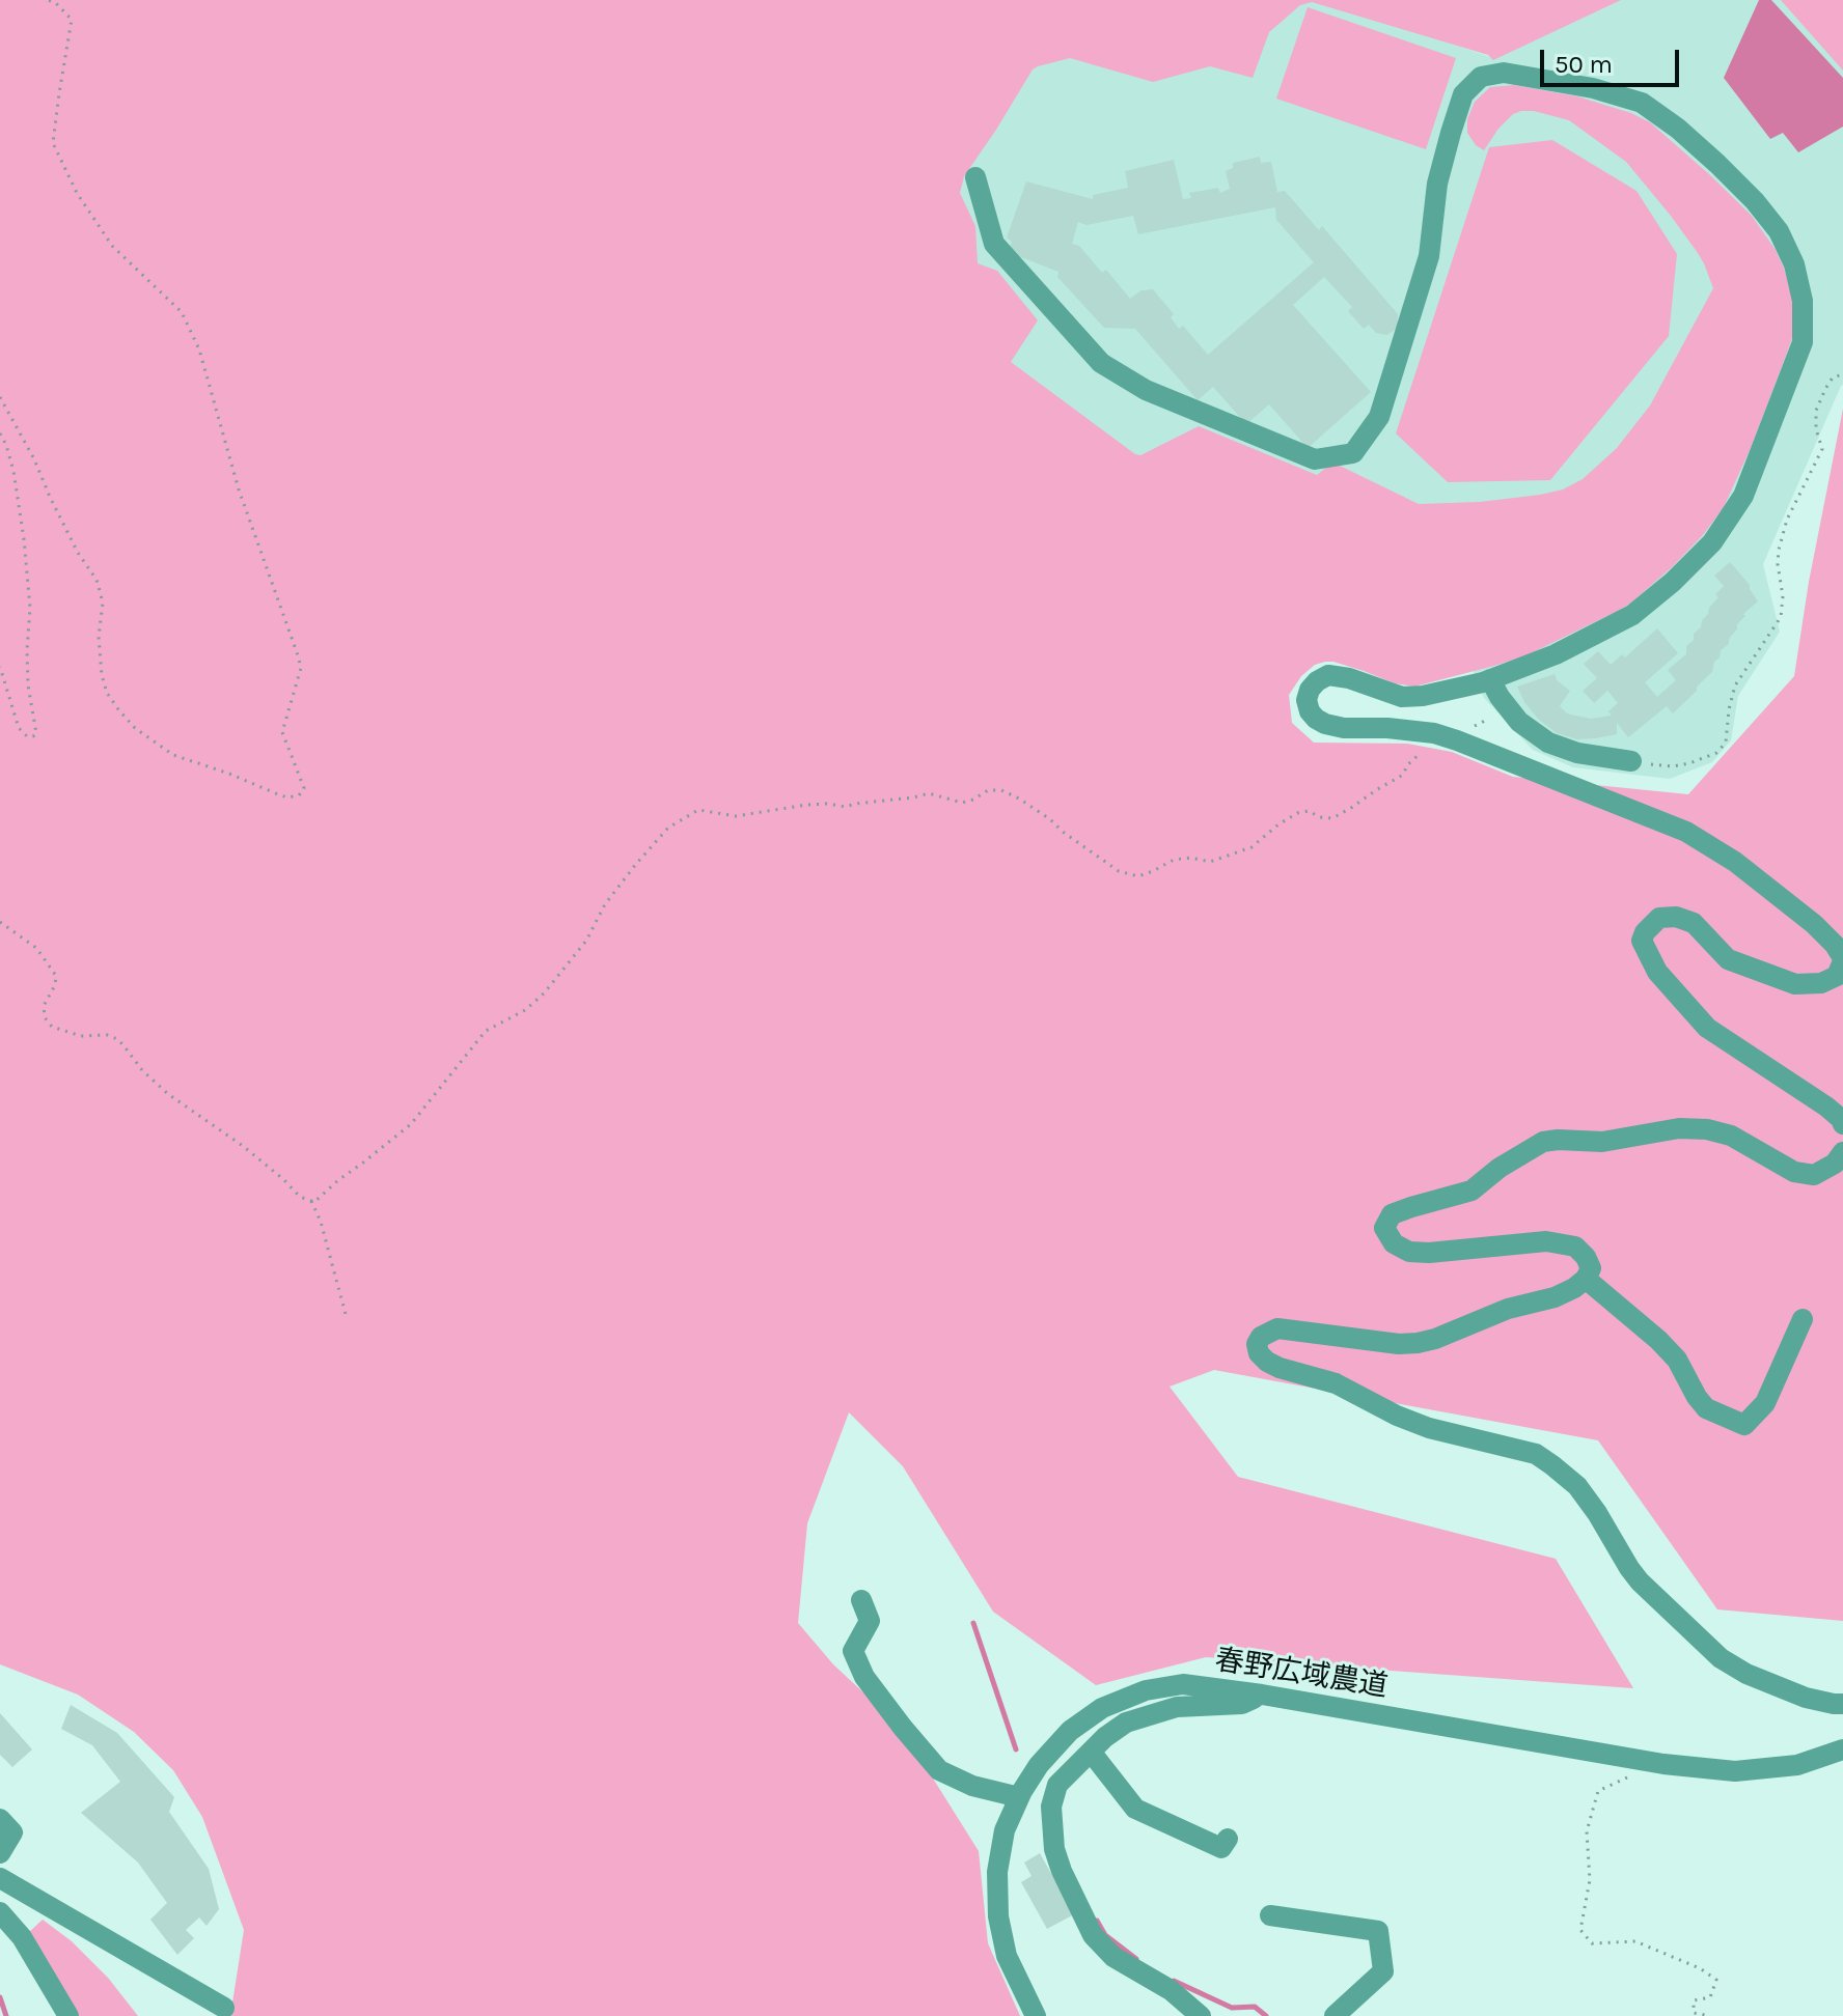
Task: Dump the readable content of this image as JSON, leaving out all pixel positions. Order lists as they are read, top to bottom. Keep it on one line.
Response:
{"streets":{"street":["春野広域農道"]},"scale_bar":"50 m"}
